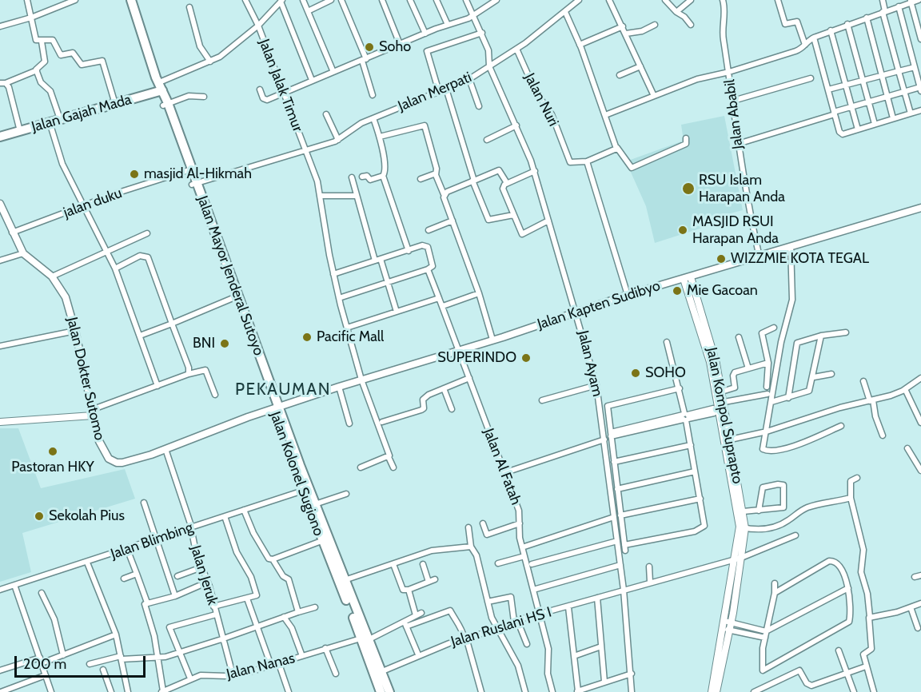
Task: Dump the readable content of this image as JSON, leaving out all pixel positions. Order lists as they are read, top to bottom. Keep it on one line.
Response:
{"streets":{"highway":["Jalan Gajah Mada","Jalan Mayor Jenderal Sutoyo","Jalan Kolonel Sugiono"],"main road":["Jalan Kapten Sudibyo","Jalan Dokter Sutomo"],"street":["Jalan Jalak Timur","Jalan Merpati","Jalan Nuri","Jalan Ababil","jalan duku","Jalan Ayam","Jalan Kompol Suprapto","Jalan Al Fatah","Jalan Blimbing","Jalan Jeruk","Jalan Ruslani HS I","Jalan Nanas"]},"crossings":[["Jalan Jalak Timur","Jalan Merpati"],["Jalan Jalak Timur","Jalan Kapten Sudibyo"],["Jalan Merpati","Jalan Nuri"],["Jalan Merpati","Jalan Mayor Jenderal Sutoyo"],["Jalan Merpati","Jalan Ayam"],["Jalan Gajah Mada","Jalan Mayor Jenderal Sutoyo"],["Jalan Ababil","Jalan Kapten Sudibyo"],["jalan duku","Jalan Mayor Jenderal Sutoyo"],["jalan duku","Jalan Dokter Sutomo"],["Jalan Mayor Jenderal Sutoyo","Jalan Kapten Sudibyo"],["Jalan Mayor Jenderal Sutoyo","Jalan Dokter Sutomo"],["Jalan Mayor Jenderal Sutoyo","Jalan Kolonel Sugiono"],["Jalan Kapten Sudibyo","Jalan Ayam"],["Jalan Kapten Sudibyo","Jalan Dokter Sutomo"],["Jalan Kapten Sudibyo","Jalan Kompol Suprapto"],["Jalan Kapten Sudibyo","Jalan Al Fatah"],["Jalan Kapten Sudibyo","Jalan Kolonel Sugiono"],["Jalan Ayam","Jalan Ruslani HS I"],["Jalan Dokter Sutomo","Jalan Kolonel Sugiono"],["Jalan Dokter Sutomo","Jalan Jeruk"],["Jalan Al Fatah","Jalan Ruslani HS I"],["Jalan Kolonel Sugiono","Jalan Blimbing"],["Jalan Kolonel Sugiono","Jalan Ruslani HS I"],["Jalan Kolonel Sugiono","Jalan Nanas"],["Jalan Blimbing","Jalan Jeruk"],["Jalan Jeruk","Jalan Nanas"]],"districts":["PEKAUMAN"],"places":["Soho","masjid Al-Hikmah","RSU Islam Harapan Anda","MASJID RSUI Harapan Anda","WIZZMIE KOTA TEGAL","Mie Gacoan","Pacific Mall","BNI","SUPERINDO","SOHO","Pastoran HKY","Sekolah Pius"],"scale_bar":"200 m"}
